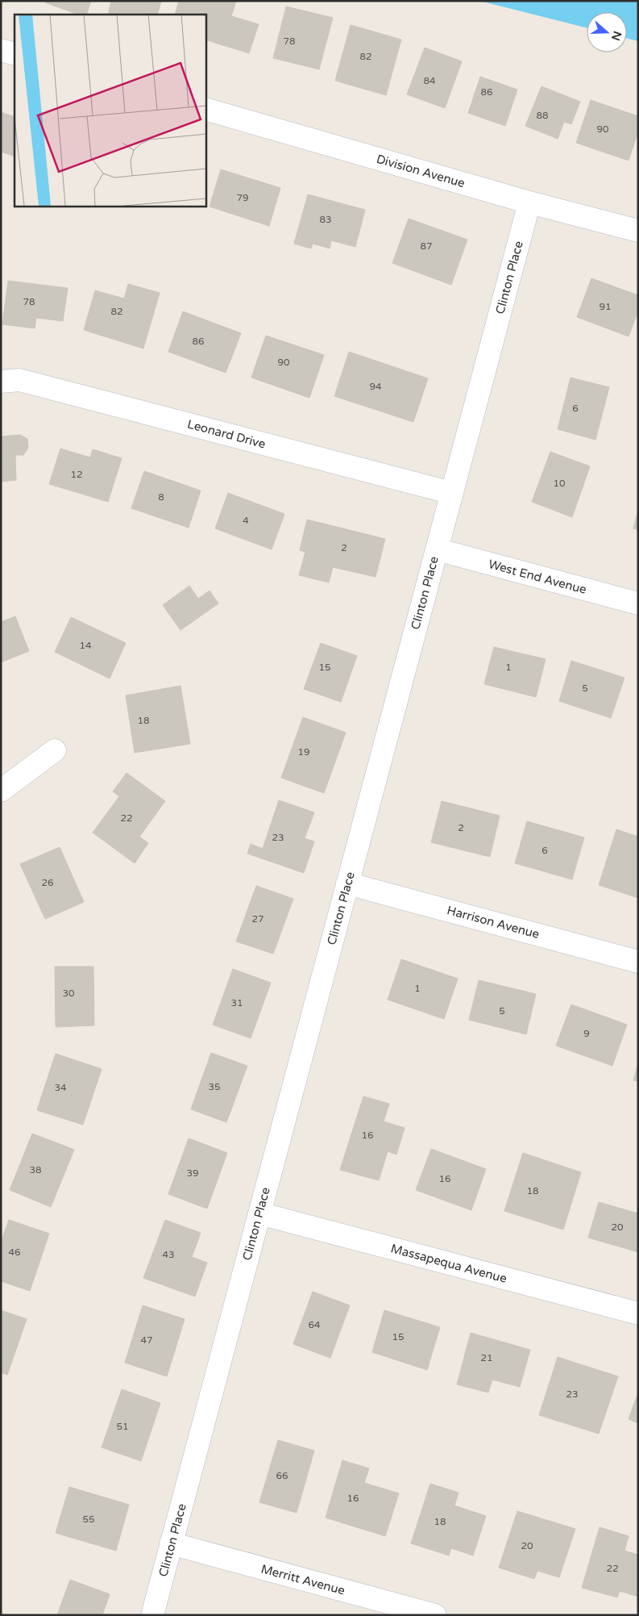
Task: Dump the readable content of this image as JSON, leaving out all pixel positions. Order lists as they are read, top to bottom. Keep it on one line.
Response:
{"streets":{"street":["Division Avenue","Clinton Place","Leonard Drive","West End Avenue","Harrison Avenue","Massapequa Avenue","Merritt Avenue"]},"crossings":[["Division Avenue","Clinton Place"],["Clinton Place","Leonard Drive"],["Clinton Place","West End Avenue"],["Clinton Place","Harrison Avenue"],["Clinton Place","Massapequa Avenue"],["Clinton Place","Merritt Avenue"]],"house_numbers":["78","82","84","86","88","90","79","83","87","78","91","82","86","90","94","6","12","10","8","4","2","14","15","1","5","18","19","22","2","23","6","26","27","1","30","31","5","9","35","34","16","38","39","16","18","20","46","43","64","15","47","21","23","51","66","16","55","18","20","22"],"north":"right"}
